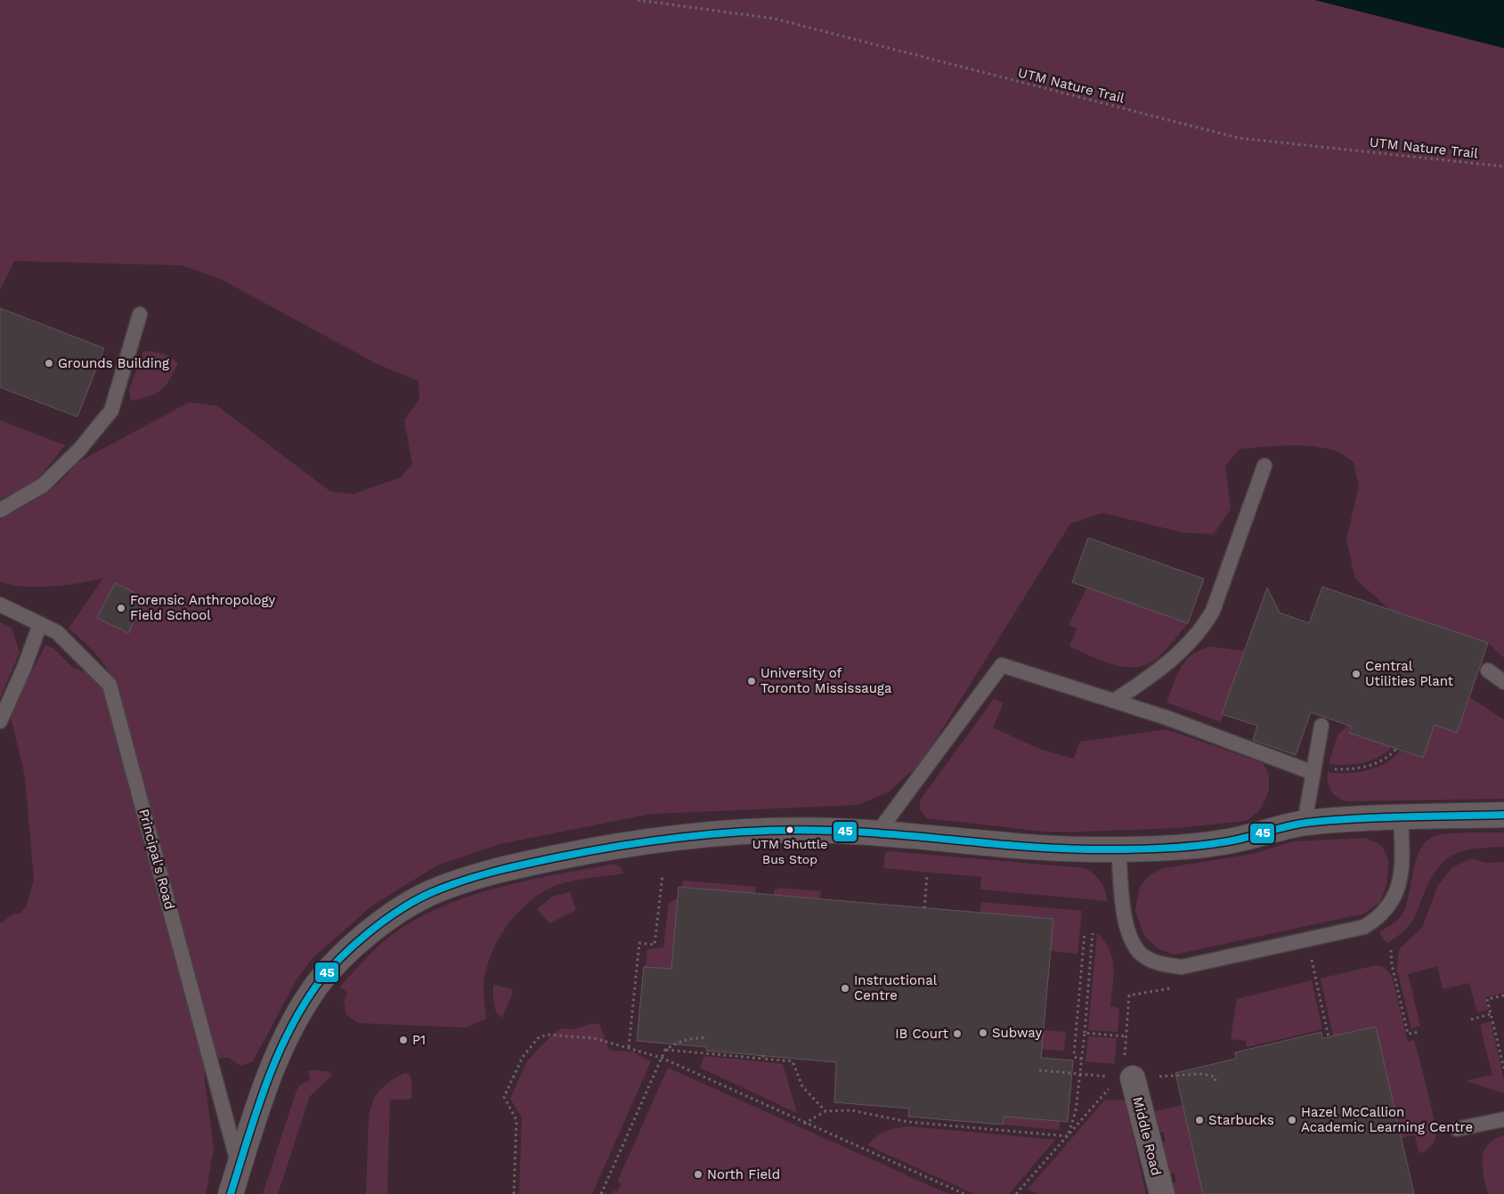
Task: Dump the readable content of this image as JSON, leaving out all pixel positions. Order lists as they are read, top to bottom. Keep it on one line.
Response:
{"streets":{"street":["Middle Road"],"lane":["Principal's Road"],"path":["UTM Nature Trail"]},"places":["Grounds Building","Forensic Anthropology Field School","Central Utilities Plant","University of Toronto Mississauga","UTM Shuttle Bus Stop","Instructional Centre","Subway","IB Court","P1","Starbucks","Hazel McCallion Academic Learning Centre","North Field"],"lines":["transit line 45"]}
